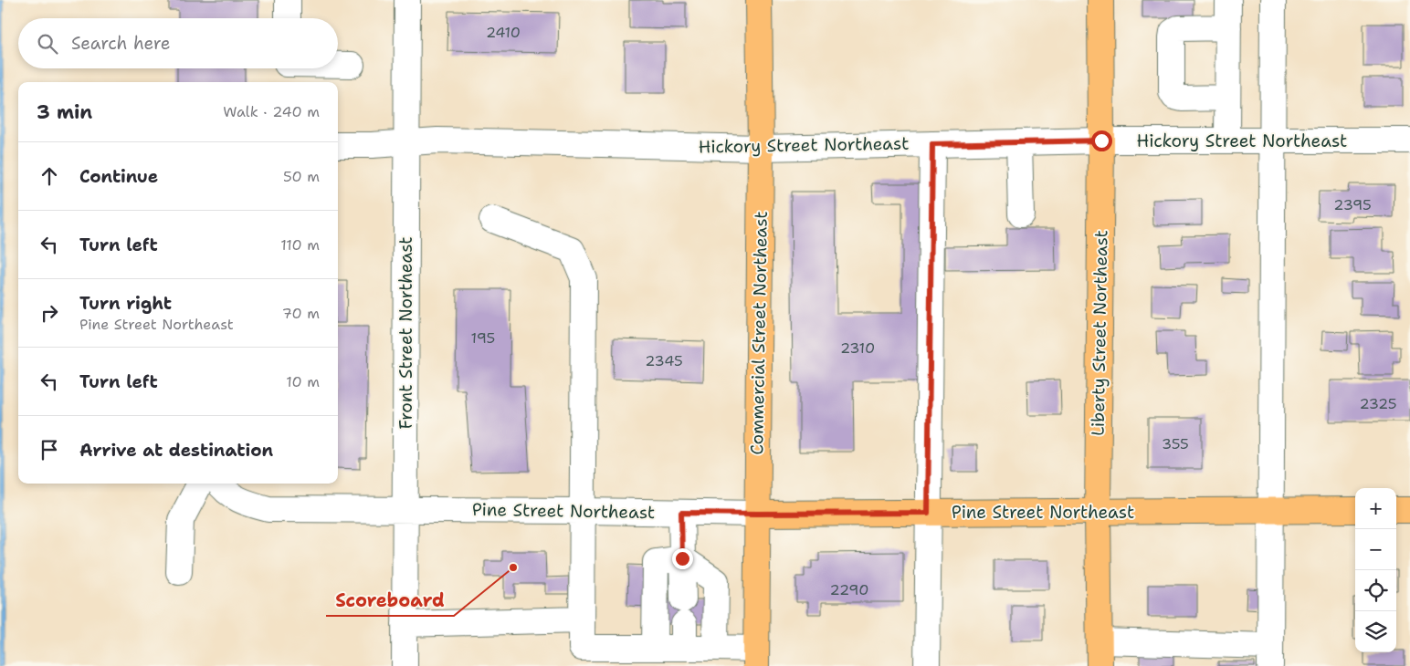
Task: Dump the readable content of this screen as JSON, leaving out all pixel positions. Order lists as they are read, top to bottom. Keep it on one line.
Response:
{"streets":{"main road":["Commercial Street Northeast","Liberty Street Northeast","Pine Street Northeast"],"street":["Hickory Street Northeast","Front Street Northeast"]},"crossings":[["Hickory Street Northeast","Front Street Northeast"],["Hickory Street Northeast","Commercial Street Northeast"],["Hickory Street Northeast","Liberty Street Northeast"],["Front Street Northeast","Pine Street Northeast"],["Commercial Street Northeast","Pine Street Northeast"],["Liberty Street Northeast","Pine Street Northeast"]],"places":["Scoreboard"],"house_numbers":["2410","2395","195","2310","2345","2325","355","2290"],"page":{"search":"Search here","heading":["3 min","Walk · 240 m"],"list":[["Continue","50 m"],["Turn left","110 m"],["Turn right","Pine Street Northeast","70 m"],["Turn left","10 m"],"Arrive at destination"],"map_buttons":["+","−"]}}
